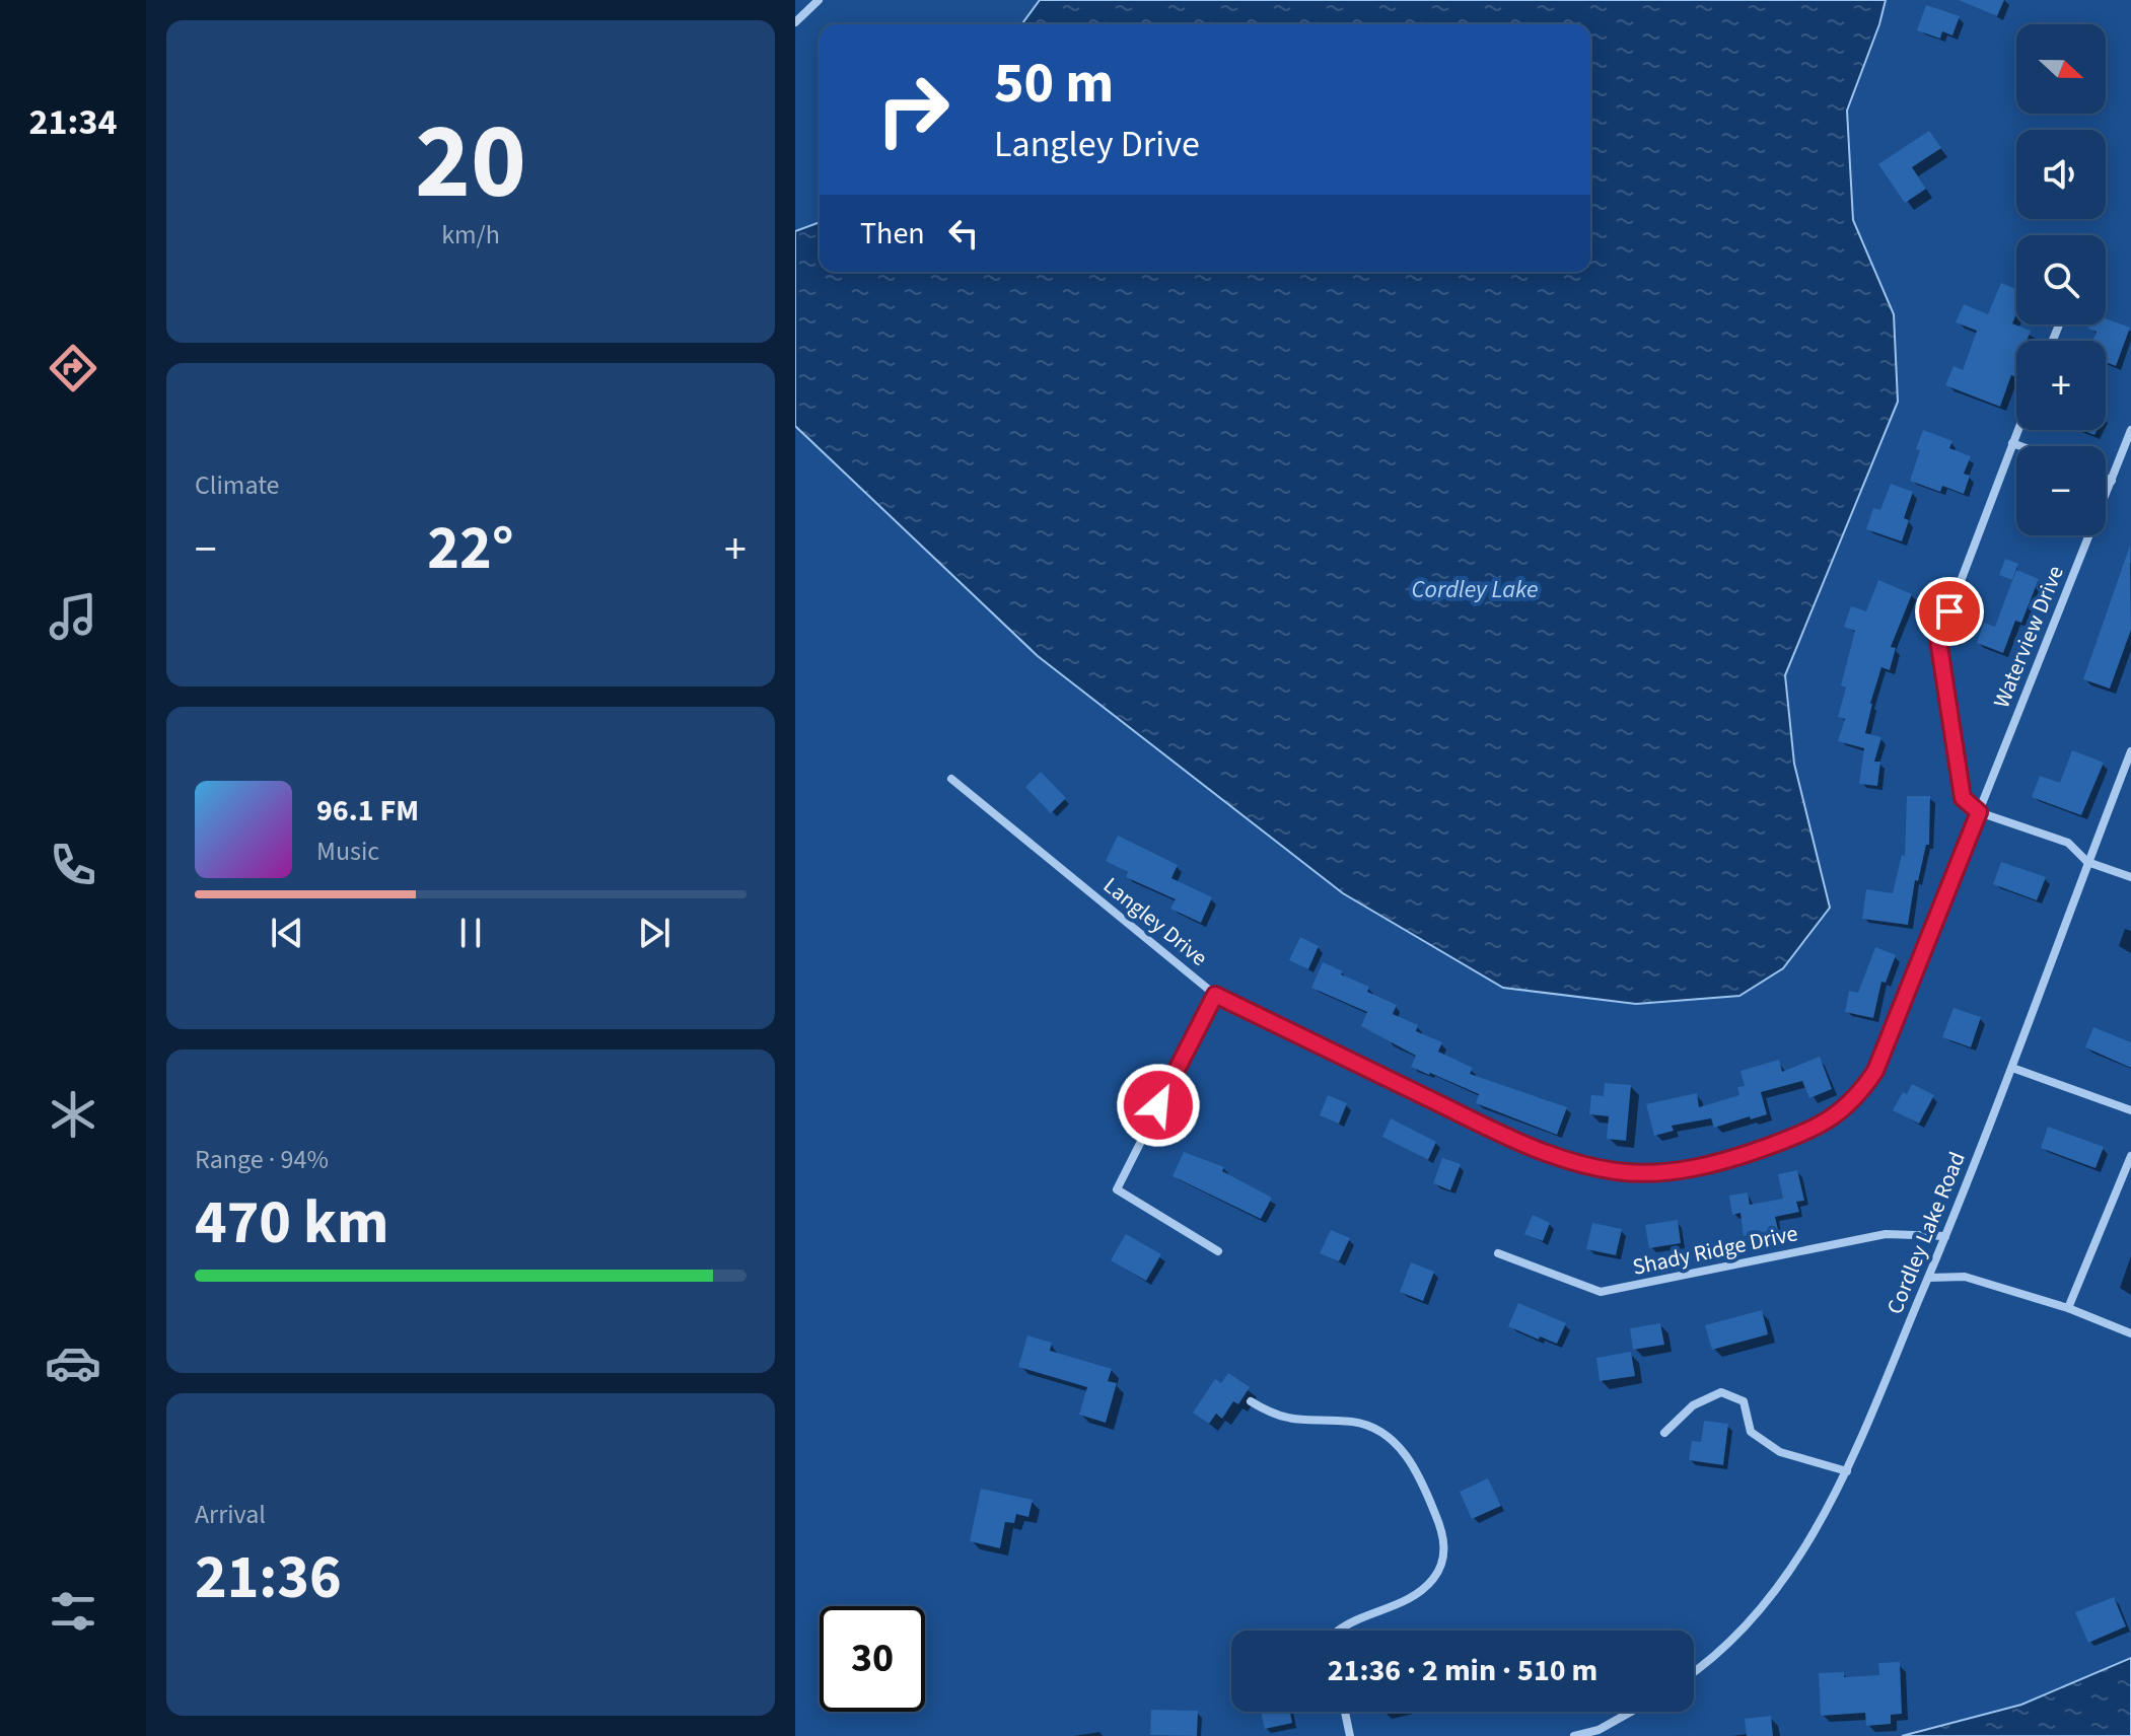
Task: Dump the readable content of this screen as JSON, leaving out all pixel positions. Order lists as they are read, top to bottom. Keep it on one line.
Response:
{"streets":{"street":["Waterview Drive","Langley Drive","Cordley Lake Road","Shady Ridge Drive"]},"crossings":[["Waterview Drive","Langley Drive"],["Cordley Lake Road","Shady Ridge Drive"]],"water":["Cordley Lake"],"north":"right","page":{"tabs":"21:34","tile":[["20","km/h"],"Climate",["Range · 94%","470 km"],["Arrival","21:36"]],"map_buttons":["+","−"],"turn":["50 m","Langley Drive"],"then":"Then","heat":["−","22°","+"],"song":["96.1 FM","Music"],"limit":"30","trip":"21:36 · 2 min · 510 m"}}
